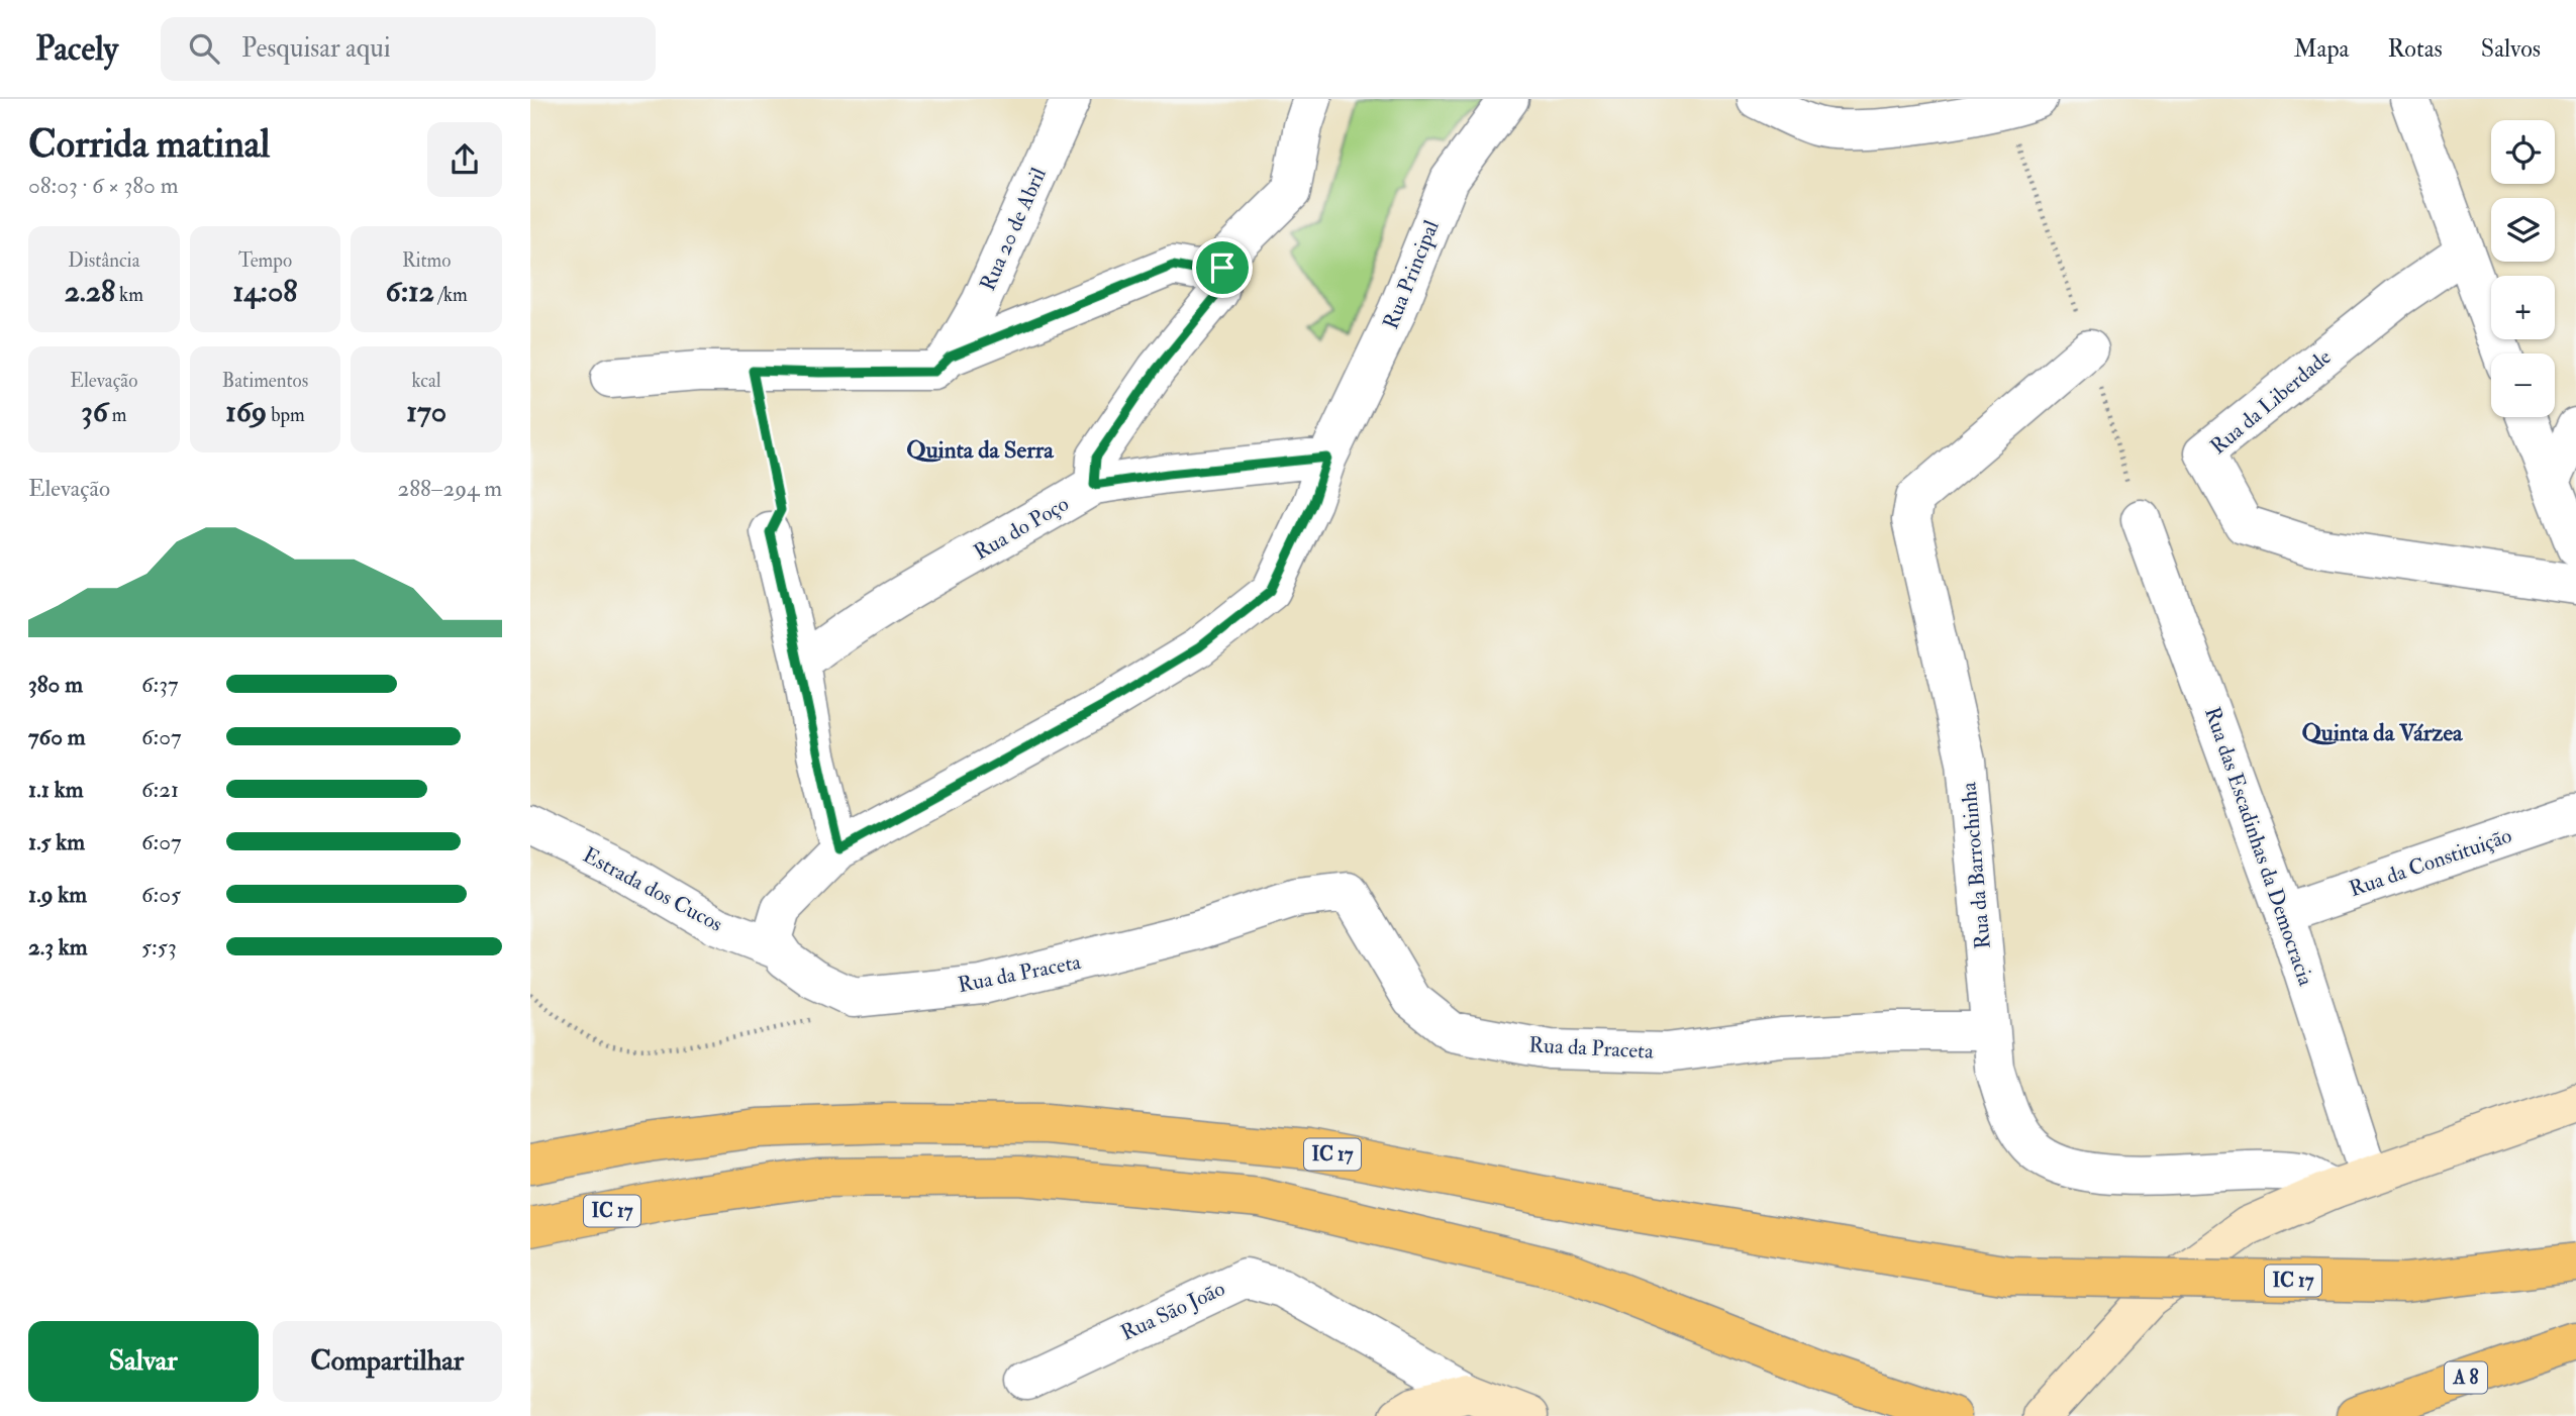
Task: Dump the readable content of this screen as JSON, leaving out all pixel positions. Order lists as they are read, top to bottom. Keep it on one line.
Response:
{"streets":{"highway":["IC 17","A 8"],"street":["Rua 20 de Abril","Rua Principal","Rua da Liberdade","Rua do Poço","Rua das Escadinhas da Democracia","Rua da Constituição","Rua da Barrochinha","Estrada dos Cucos","Rua da Praceta","Rua São João"]},"crossings":[["Rua Principal","Estrada dos Cucos"],["Rua das Escadinhas da Democracia","Rua da Constituição"],["Rua da Barrochinha","Rua da Praceta"]],"districts":["Quinta da Serra","Quinta da Várzea"],"page":{"header":"Pacely","search":"Pesquisar aqui","nav":["Mapa","Rotas","Salvos"],"heading":["Corrida matinal","08:03 · 6 × 380 m"],"map_buttons":["+","−"],"stats":[["Distância","2.28 km"],["Tempo","14:08"],["Ritmo","6:12 /km"],["Elevação","36 m"],["Batimentos","169 bpm"],["kcal","170"]],"chart":["Elevação","288–294 m"],"list":[{"name":"380 m","note":"6:37"},{"name":"760 m","note":"6:07"},{"name":"1.1 km","note":"6:21"},{"name":"1.5 km","note":"6:07"},{"name":"1.9 km","note":"6:05"},{"name":"2.3 km","note":"5:53"}],"buttons":["Salvar","Compartilhar"]}}
